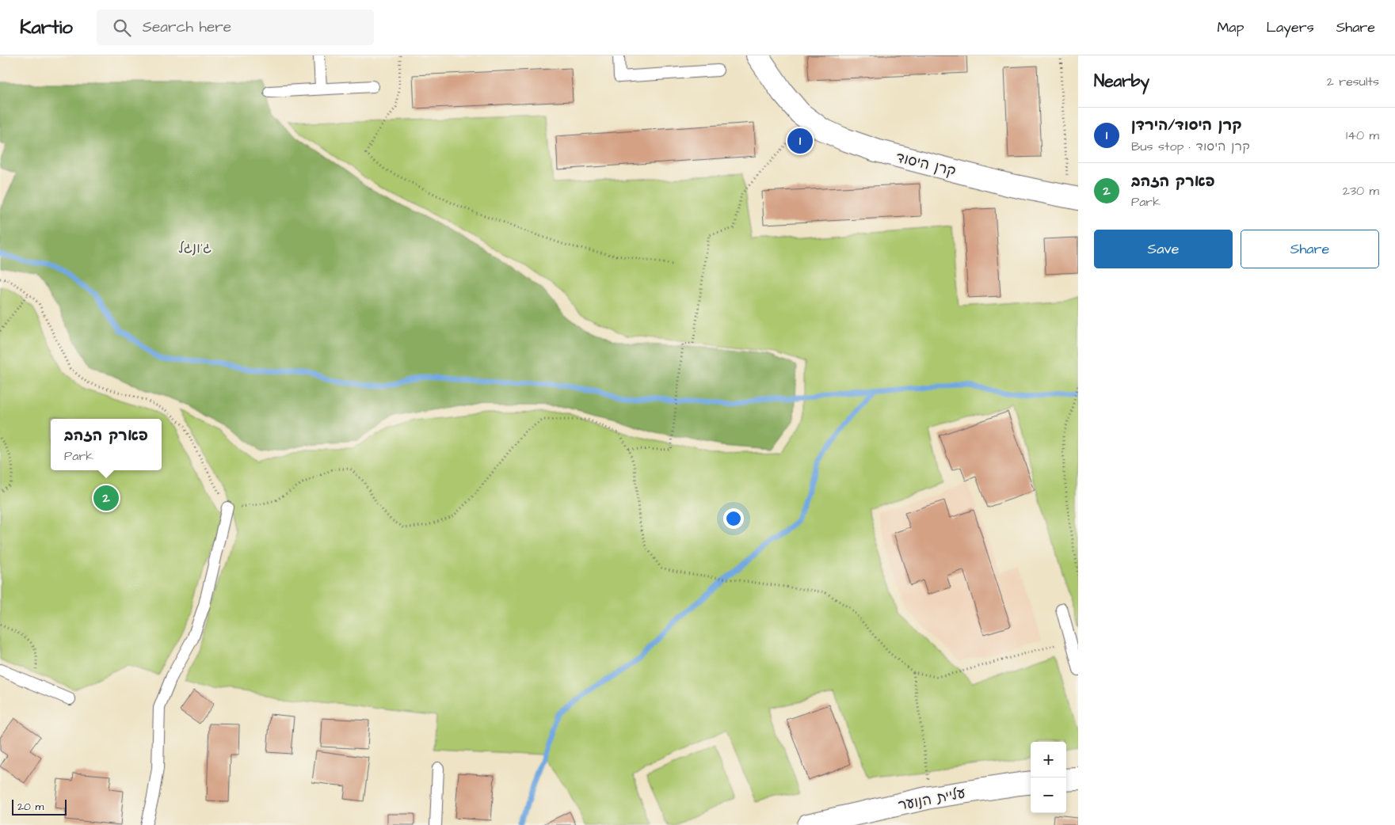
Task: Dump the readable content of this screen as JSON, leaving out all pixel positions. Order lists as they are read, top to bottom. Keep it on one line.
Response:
{"streets":{"street":["קרן היסוד","עליית הנוער"]},"parks":["ג'ונגל"],"scale_bar":"20 m","page":{"header":"Kartio","search":"Search here","nav":["Map","Layers","Share"],"heading":["Nearby","2 results"],"list":[{"mark":"1","name":"קרן היסוד/הירדן","note":"Bus stop · קרן היסוד","value":"140 m"},{"mark":"2","name":"פארק הזהב","note":"Park","value":"230 m"}],"pins":["1","2"],"buttons":["Save","Share"],"popup":["פארק הזהב","Park"],"map_buttons":["+","−"],"scale":"20 m"}}
